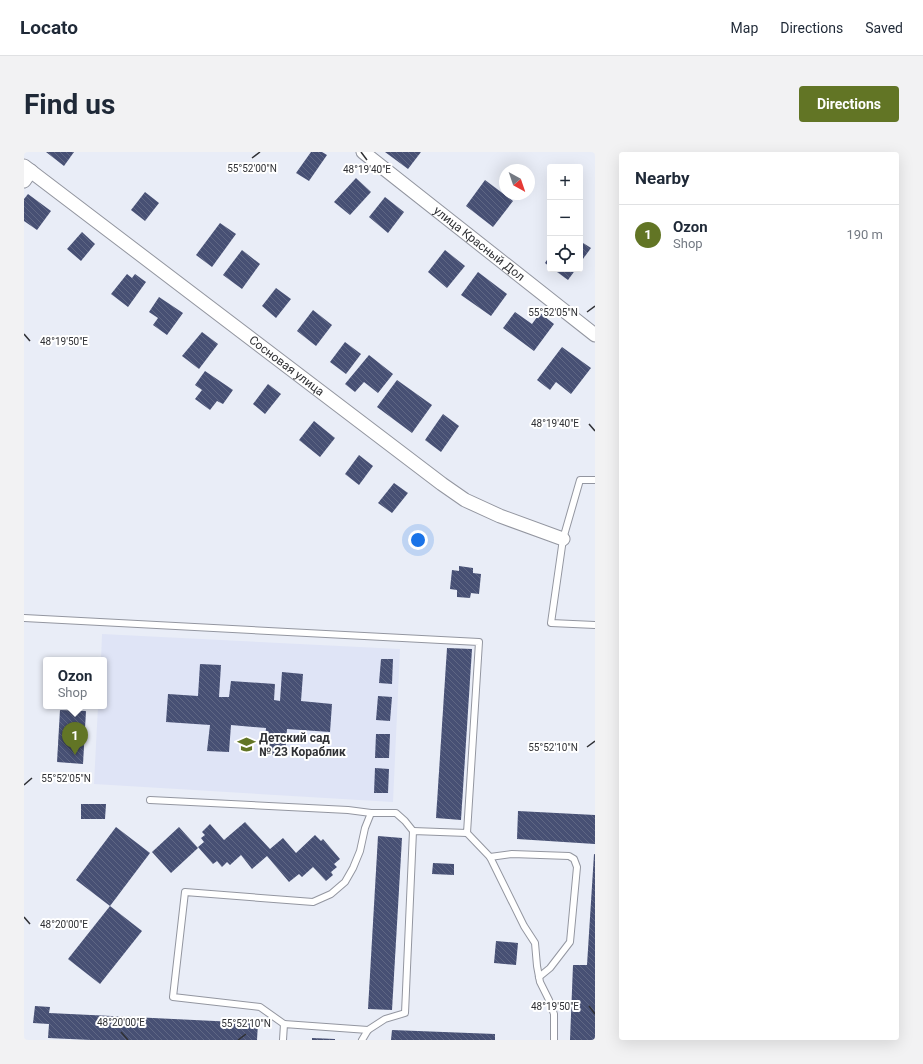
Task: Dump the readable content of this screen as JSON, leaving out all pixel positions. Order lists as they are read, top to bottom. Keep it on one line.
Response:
{"streets":{"street":["улица Красный Дол","Сосновая улица"]},"places":{"school or university":["Детский сад № 23 Кораблик"]},"north":"bottom right","page":{"header":"Locato","nav":["Map","Directions","Saved"],"buttons":"Directions","title":"Find us","heading":"Nearby","map_buttons":["+","−"],"list":[{"mark":"1","name":"Ozon","note":"Shop","value":"190 m"}],"popup":["Ozon","Shop"],"pins":"1"},"coordinates":["55°52'00\"N","48°19'40\"E","55°52'05\"N","48°19'50\"E","55°52'10\"N","48°20'00\"E"]}
